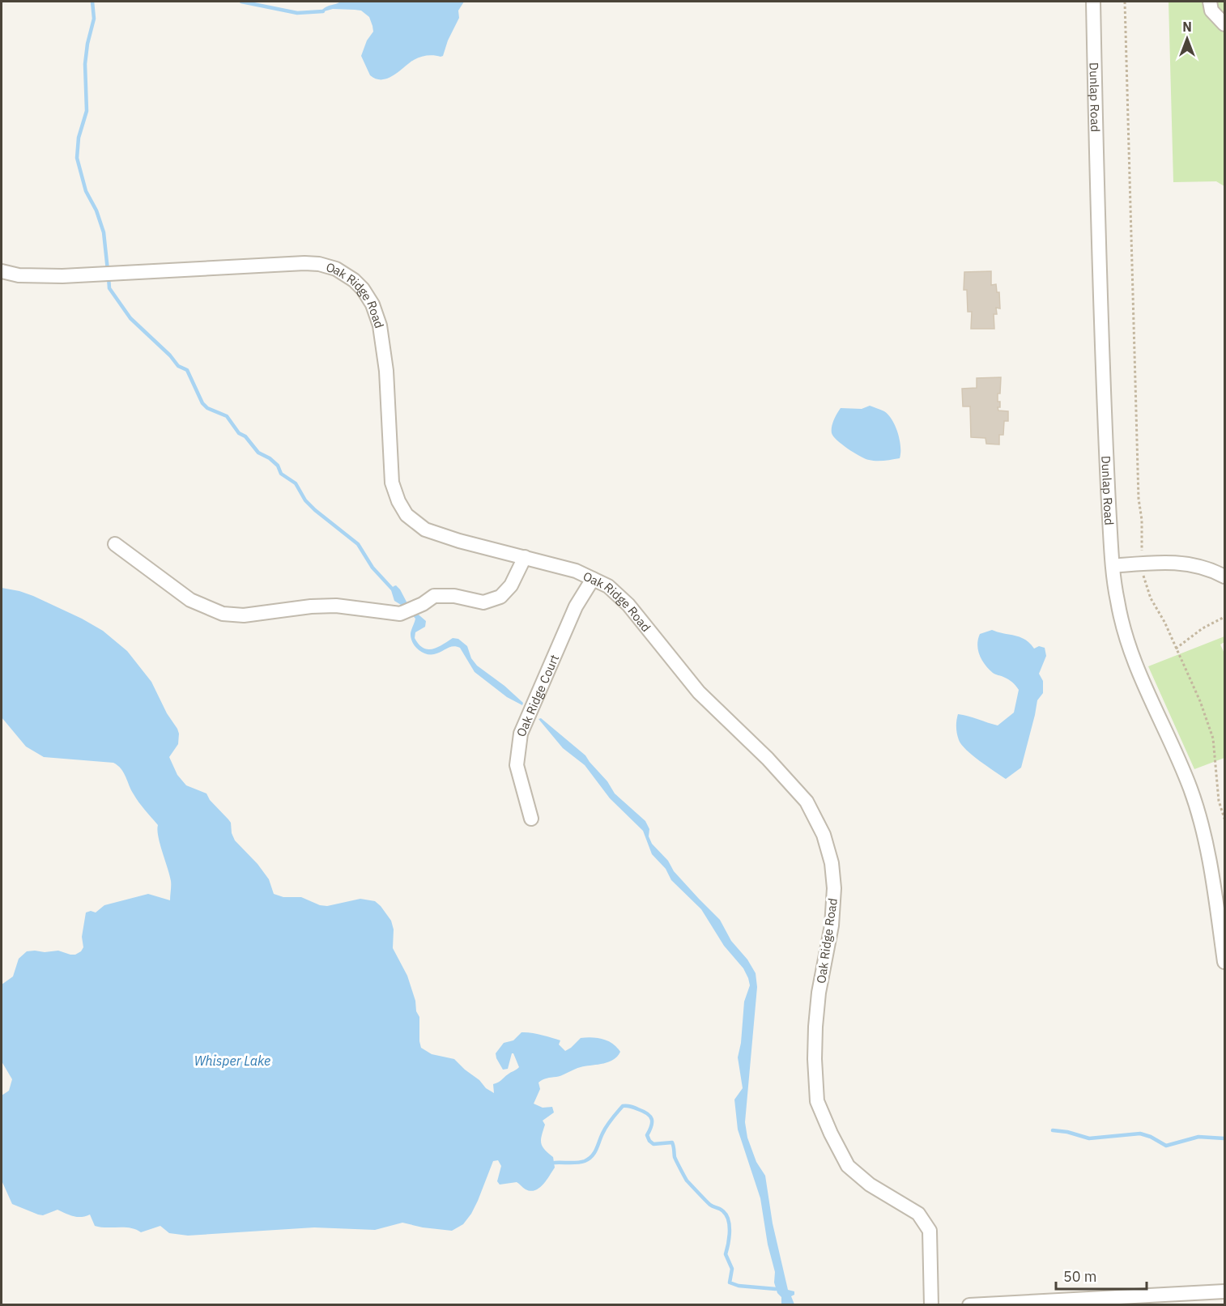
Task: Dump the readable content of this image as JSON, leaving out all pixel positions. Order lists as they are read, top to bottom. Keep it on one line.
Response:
{"streets":{"street":["Dunlap Road","Oak Ridge Road","Oak Ridge Court"]},"crossings":[["Oak Ridge Road","Oak Ridge Court"]],"water":["Whisper Lake"],"scale_bar":"50 m","north":"top"}
